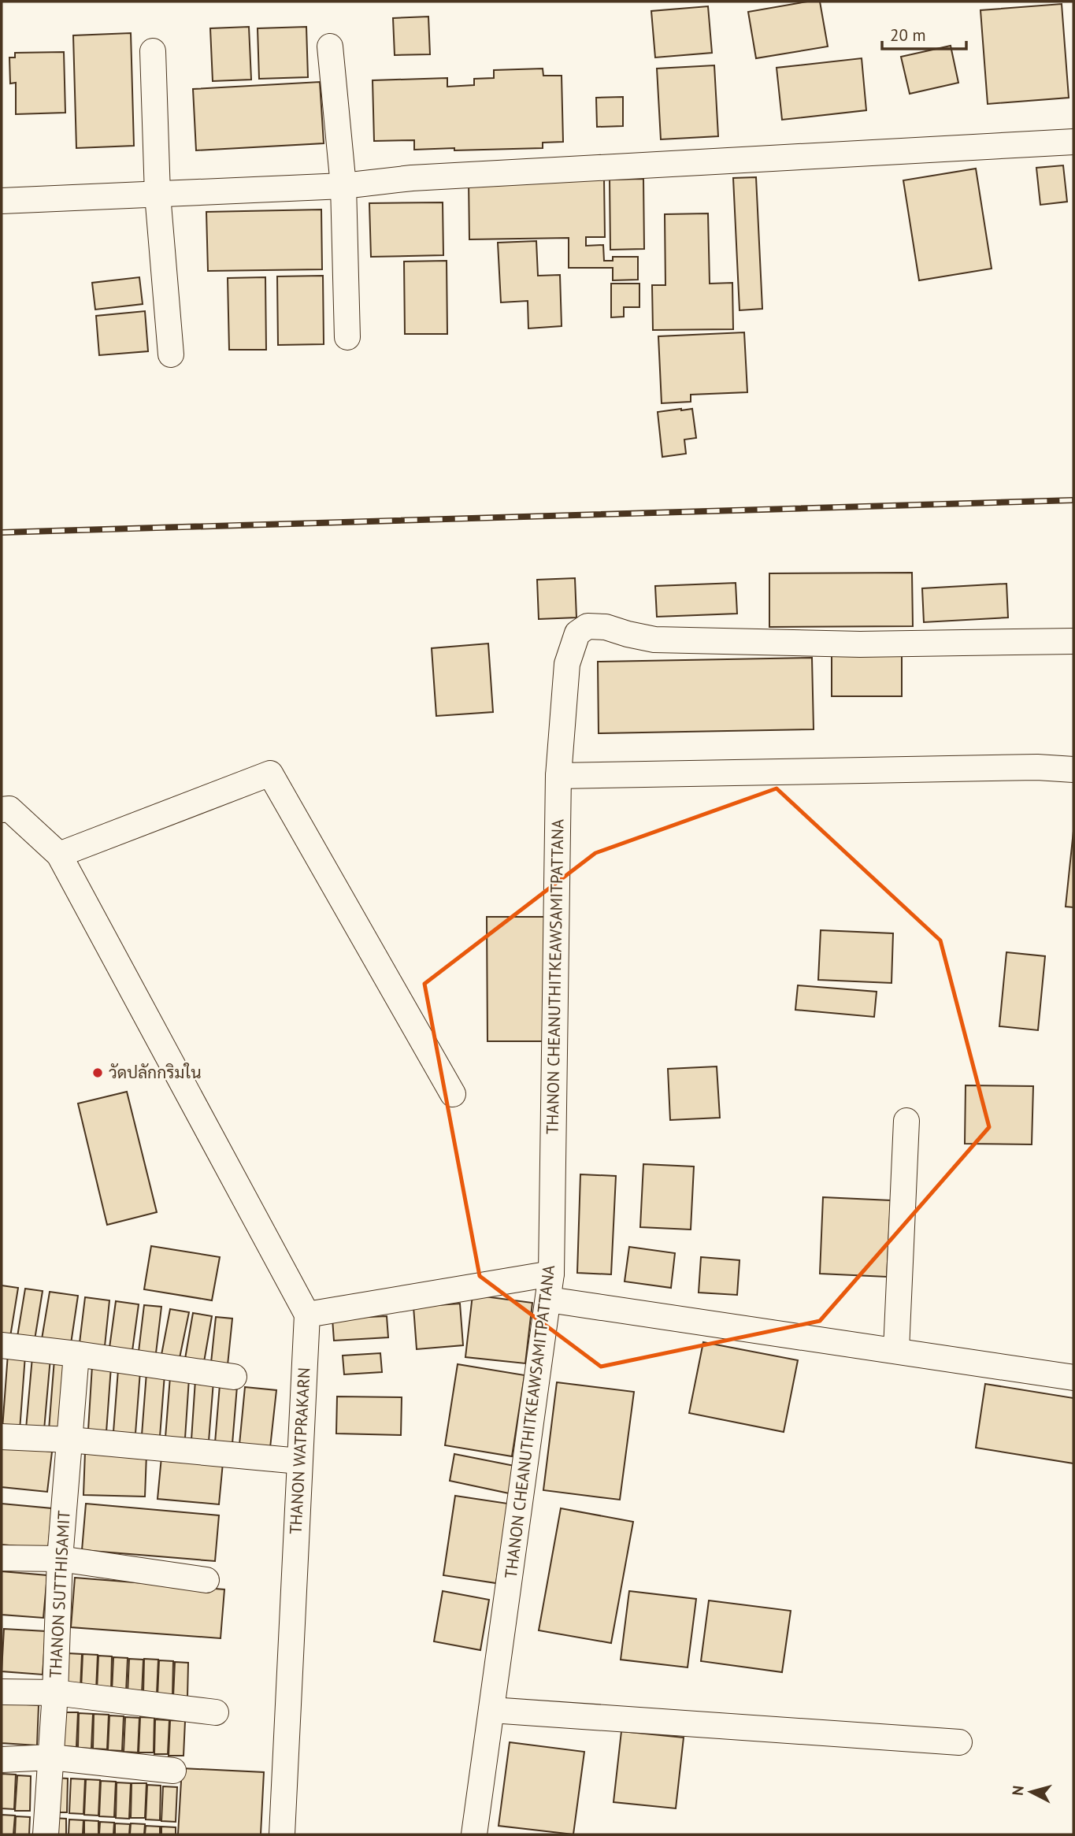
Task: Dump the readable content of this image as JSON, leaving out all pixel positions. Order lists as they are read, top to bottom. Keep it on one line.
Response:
{"streets":{"street":["THANON CHEANUTHITKEAWSAMITPATTANA","THANON WATPRAKARN","THANON SUTTHISAMIT"]},"places":["วัดปลักกริมใน"],"scale_bar":"20 m","north":"left"}
